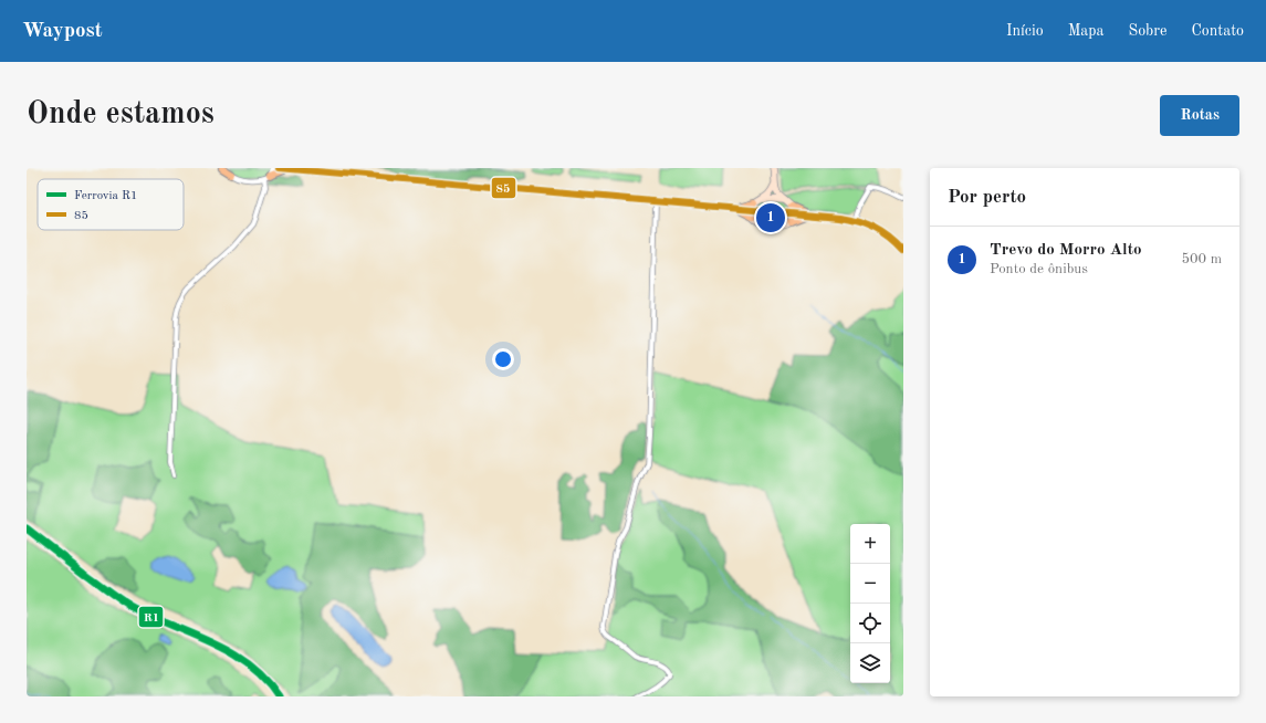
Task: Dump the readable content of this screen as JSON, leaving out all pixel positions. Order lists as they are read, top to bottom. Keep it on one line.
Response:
{"lines":["transit line 85","rail line R1"],"legend":["Ferrovia R1","85"],"page":{"header":"Waypost","nav":["Início","Mapa","Sobre","Contato"],"buttons":"Rotas","title":"Onde estamos","heading":"Por perto","pins":"1","list":[{"mark":"1","name":"Trevo do Morro Alto","note":"Ponto de ônibus","value":"500 m"}],"map_buttons":["+","−"]}}
